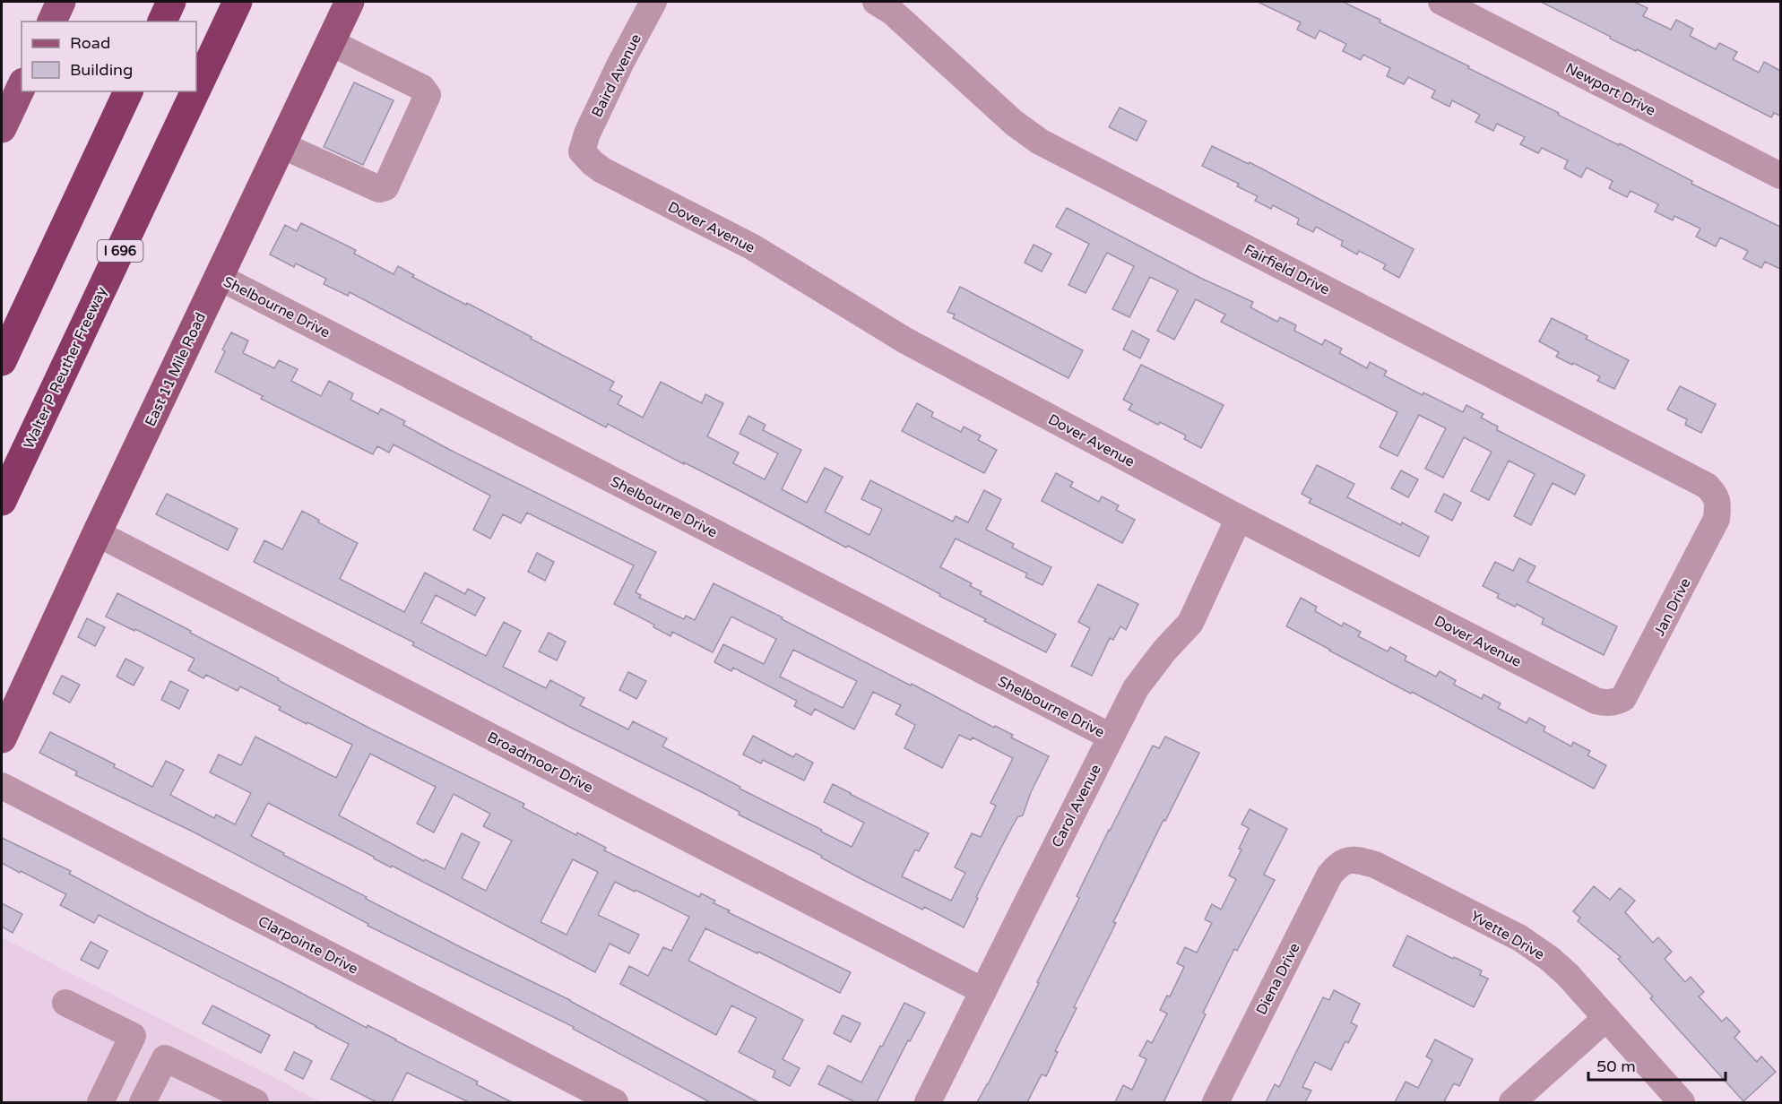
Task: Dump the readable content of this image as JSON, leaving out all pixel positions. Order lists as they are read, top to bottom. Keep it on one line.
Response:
{"streets":{"highway":["I 696","Walter P Reuther Freeway"],"main road":["East 11 Mile Road"],"street":["Baird Avenue","Newport Drive","Dover Avenue","Fairfield Drive","Shelbourne Drive","Jan Drive","Broadmoor Drive","Carol Avenue","Yvette Drive","Clarpointe Drive","Diena Drive"]},"crossings":[["Baird Avenue","Dover Avenue"],["Dover Avenue","Jan Drive"],["Dover Avenue","Carol Avenue"],["Fairfield Drive","Jan Drive"],["Shelbourne Drive","East 11 Mile Road"],["Shelbourne Drive","Carol Avenue"],["East 11 Mile Road","Broadmoor Drive"],["Broadmoor Drive","Carol Avenue"],["Yvette Drive","Diena Drive"]],"legend":["Road","Building"],"scale_bar":"50 m"}
